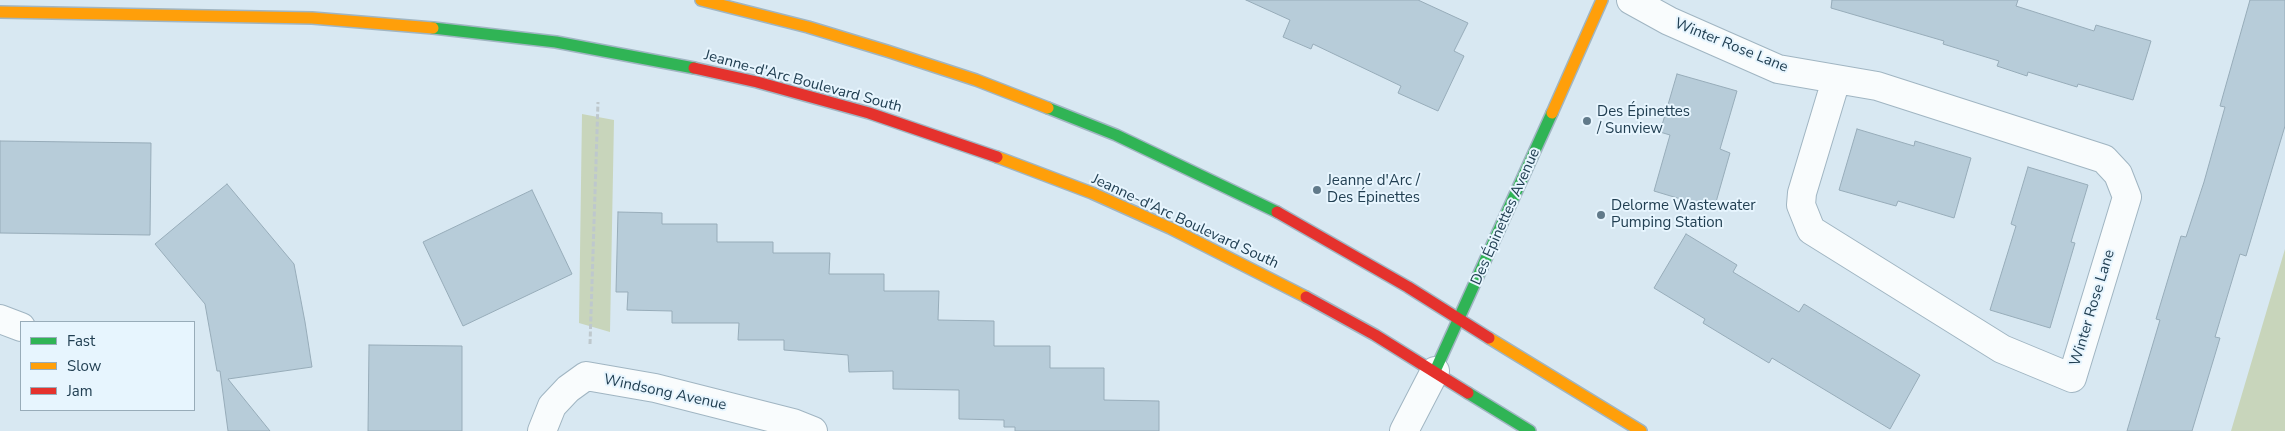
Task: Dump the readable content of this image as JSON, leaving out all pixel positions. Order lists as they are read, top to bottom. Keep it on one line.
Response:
{"streets":{"main road":["Jeanne-d'Arc Boulevard South","Des Épinettes Avenue"],"street":["Winter Rose Lane","Windsong Avenue"]},"crossings":[["Jeanne-d'Arc Boulevard South","Des Épinettes Avenue"]],"places":["Des Épinettes / Sunview","Jeanne d'Arc / Des Épinettes","Delorme Wastewater Pumping Station"],"legend":["Fast","Slow","Jam"]}
